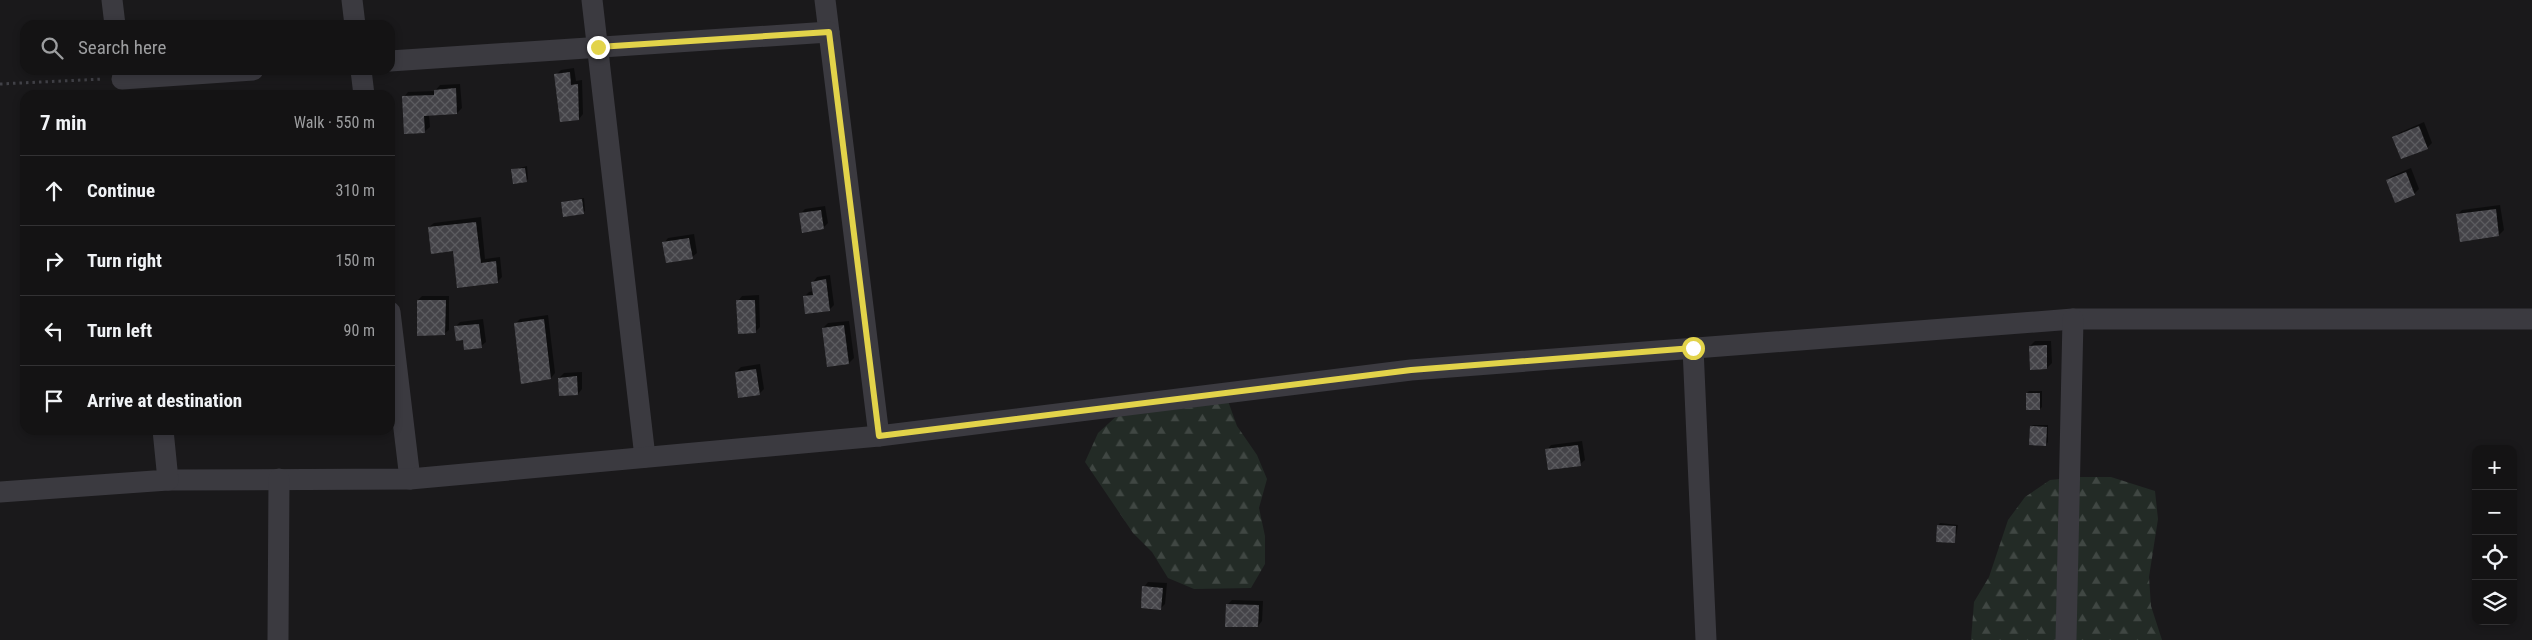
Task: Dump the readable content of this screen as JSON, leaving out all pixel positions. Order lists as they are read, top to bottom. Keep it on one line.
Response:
{"page":{"search":"Search here","heading":["7 min","Walk · 550 m"],"list":[["Continue","310 m"],["Turn right","150 m"],["Turn left","90 m"],"Arrive at destination"],"map_buttons":["+","−"]}}
